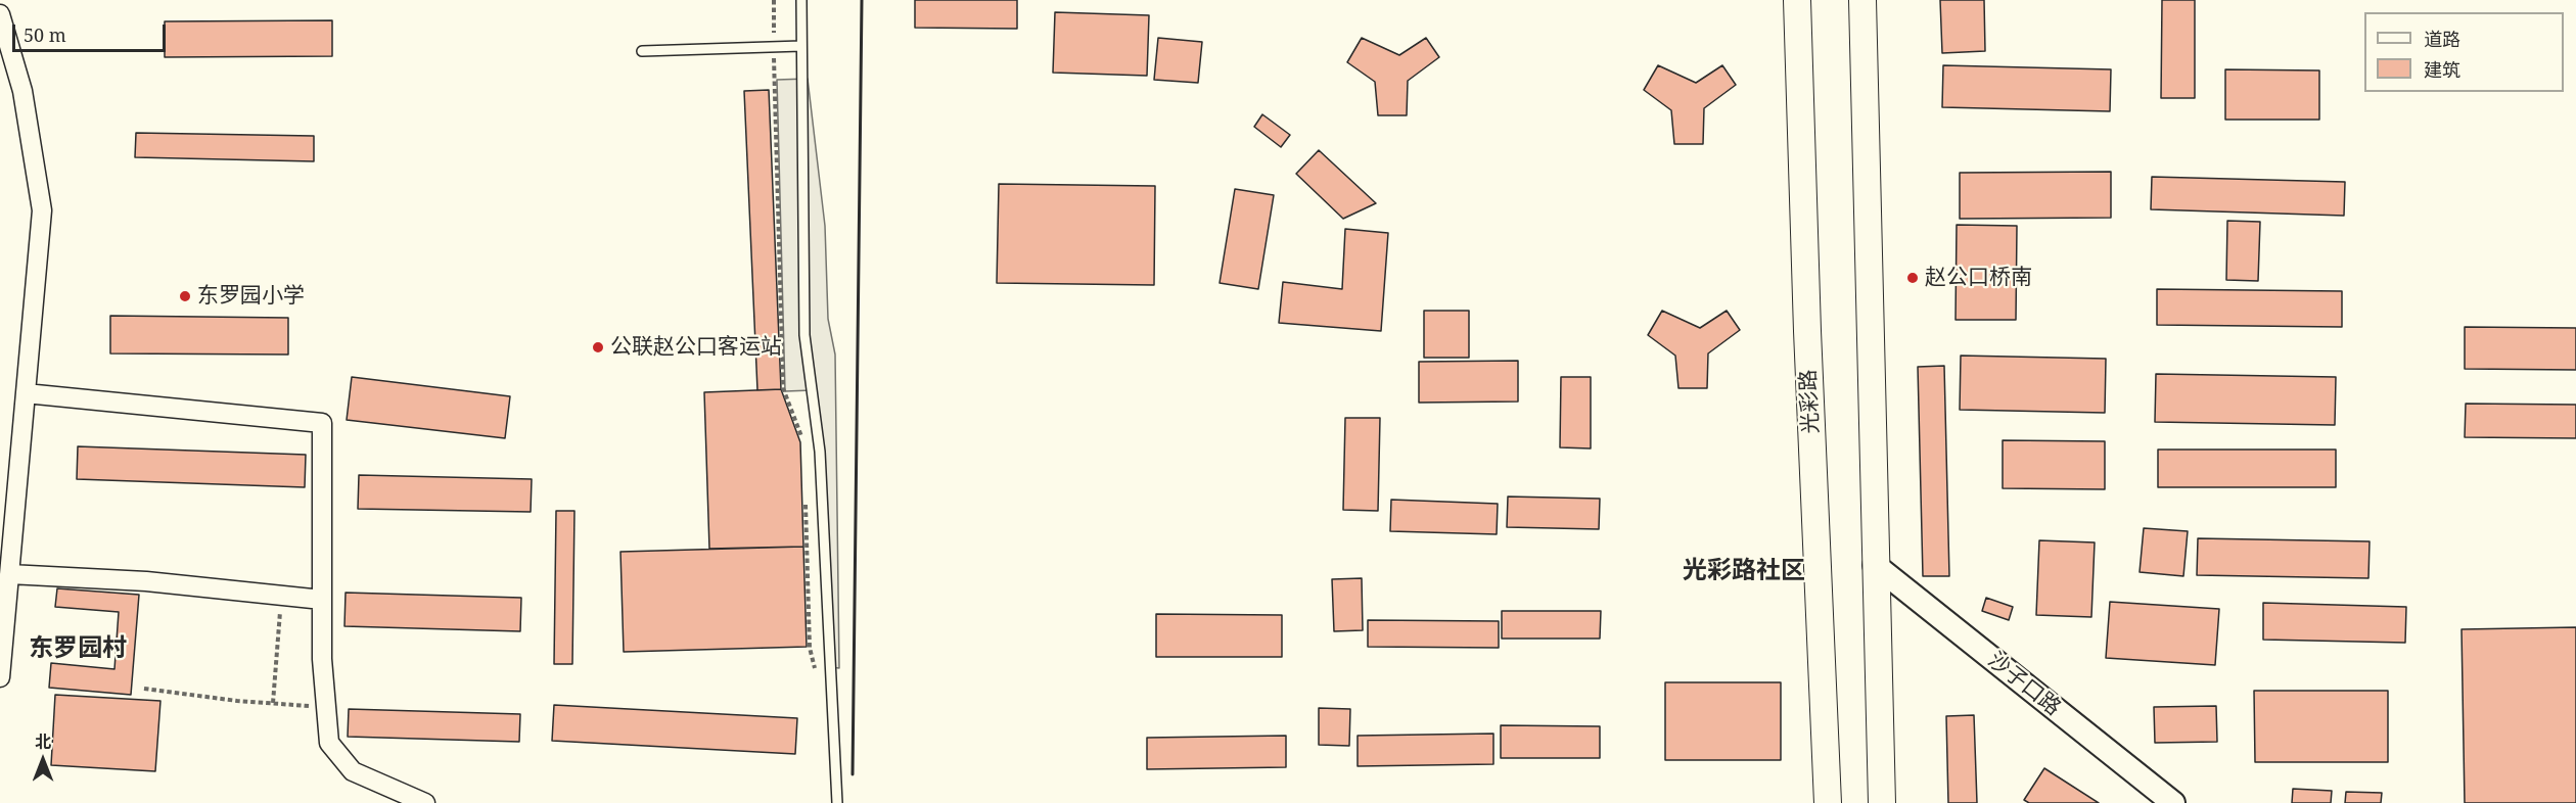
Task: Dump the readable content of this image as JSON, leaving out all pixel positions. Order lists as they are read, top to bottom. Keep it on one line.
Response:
{"streets":{"main road":["光彩路"],"street":["沙子口路"]},"districts":["光彩路社区","东罗园村"],"places":["赵公口桥南","东罗园小学","公联赵公口客运站"],"legend":["道路","建筑"],"scale_bar":"50 m","north":"top"}
